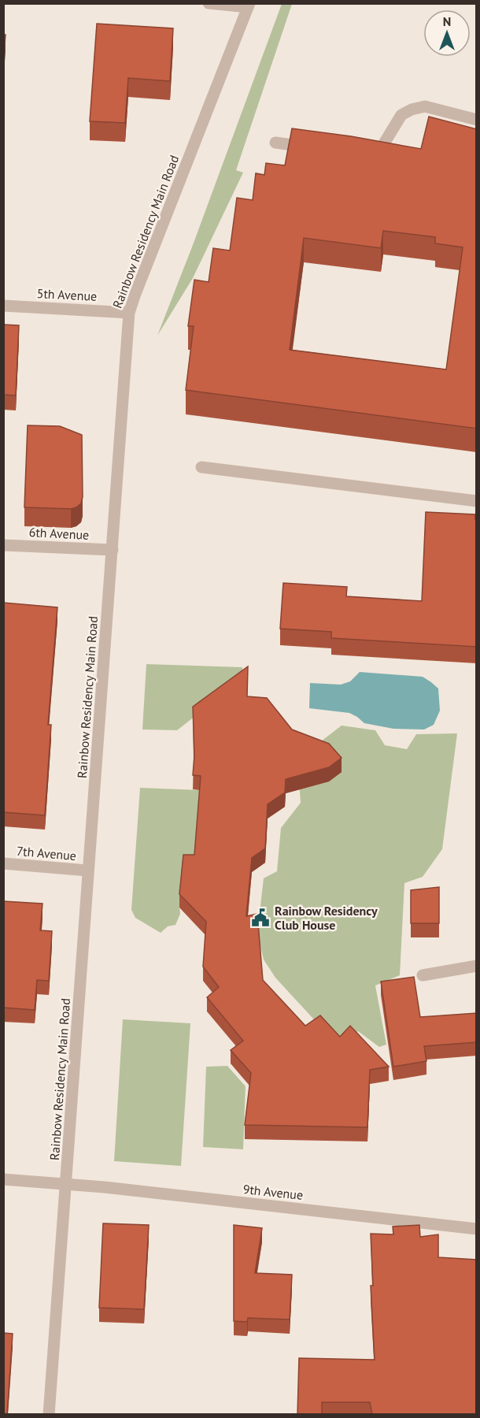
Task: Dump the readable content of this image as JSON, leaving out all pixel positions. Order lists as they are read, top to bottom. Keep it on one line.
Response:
{"streets":{"street":["Rainbow Residency Main Road","5th Avenue","6th Avenue","7th Avenue","9th Avenue"]},"crossings":[["Rainbow Residency Main Road","5th Avenue"],["Rainbow Residency Main Road","6th Avenue"],["Rainbow Residency Main Road","7th Avenue"],["Rainbow Residency Main Road","9th Avenue"]],"places":{"public building":["Rainbow Residency Club House"]},"north":"top"}
